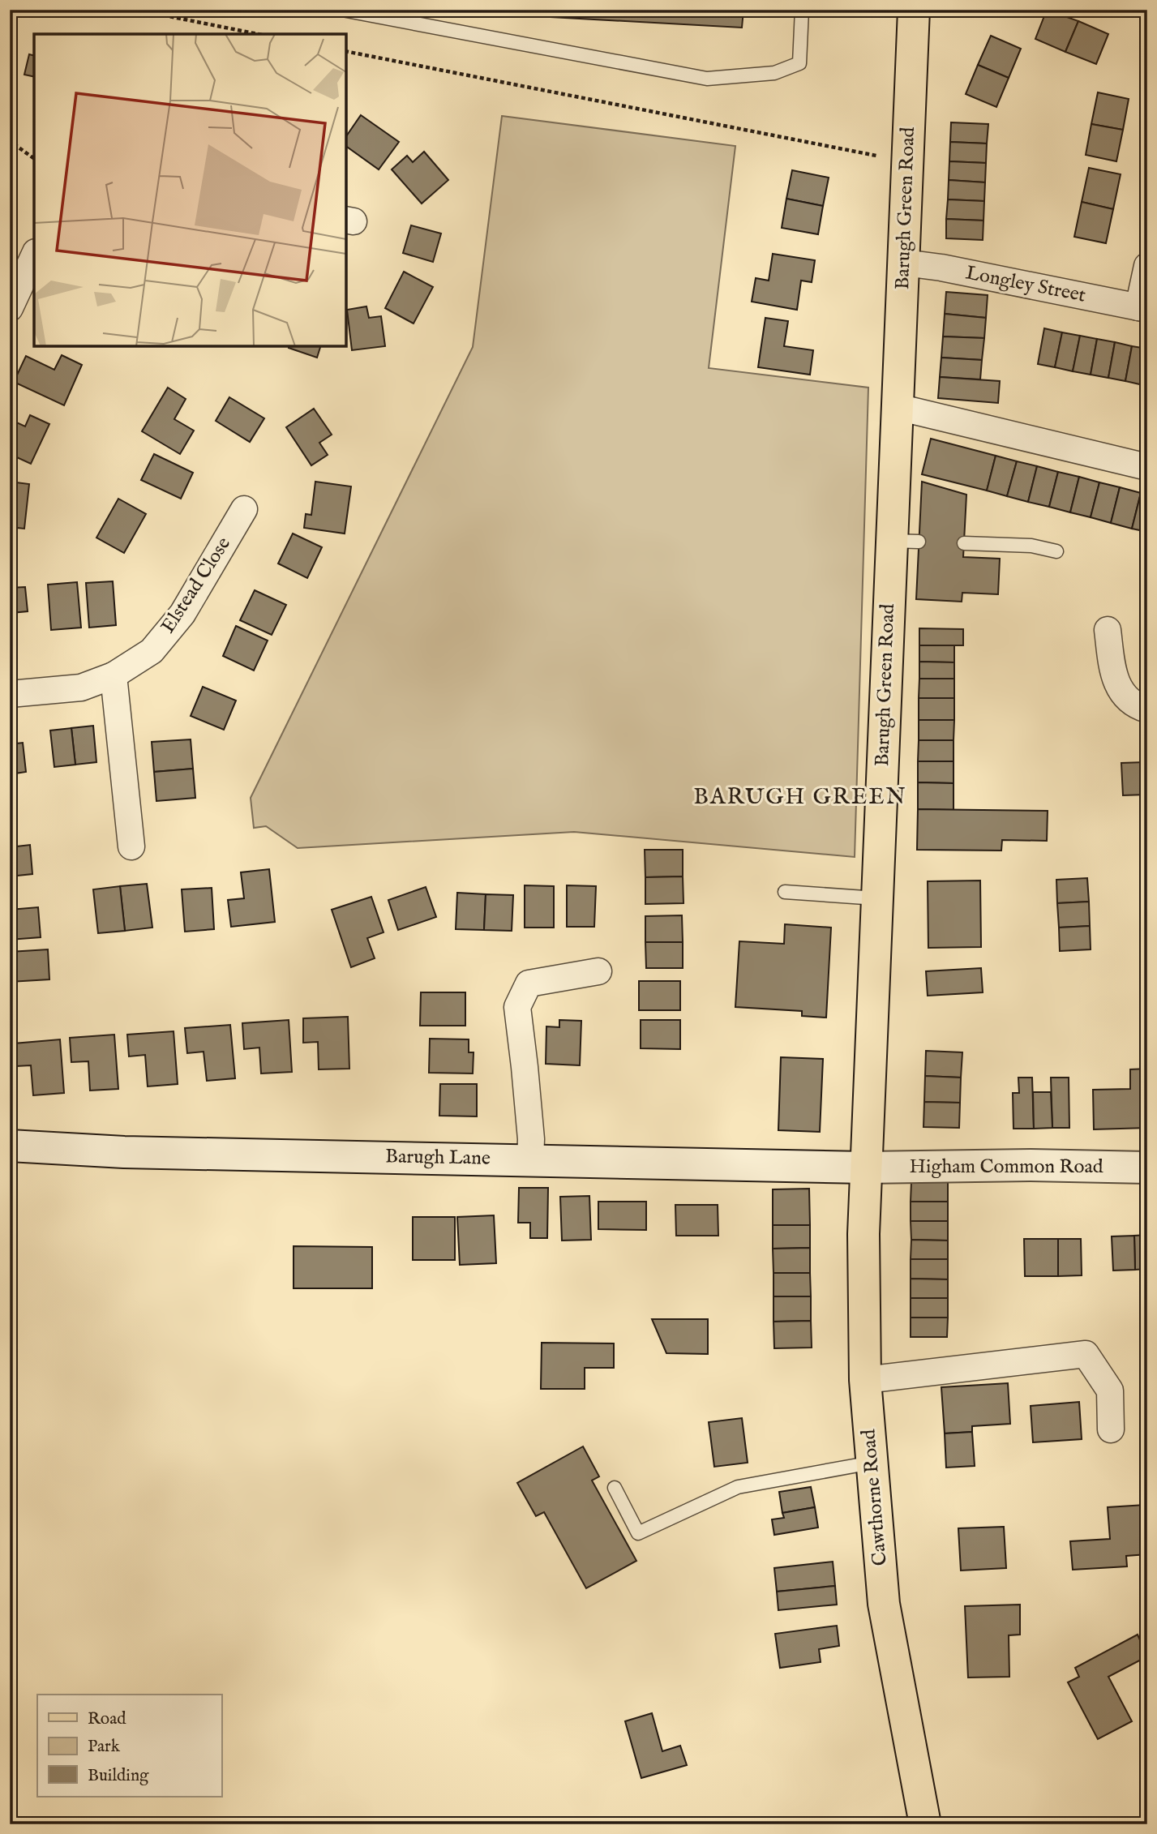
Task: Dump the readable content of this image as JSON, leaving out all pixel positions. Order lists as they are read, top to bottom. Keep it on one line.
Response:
{"streets":{"main road":["Barugh Green Road","Barugh Lane","Higham Common Road","Cawthorne Road"],"street":["Longley Street","Elstead Close"]},"crossings":[["Barugh Green Road","Longley Street"],["Barugh Green Road","Barugh Lane"],["Barugh Green Road","Higham Common Road"],["Barugh Green Road","Cawthorne Road"],["Barugh Lane","Higham Common Road"],["Barugh Lane","Cawthorne Road"],["Higham Common Road","Cawthorne Road"]],"districts":["BARUGH GREEN"],"legend":["Road","Park","Building"]}
